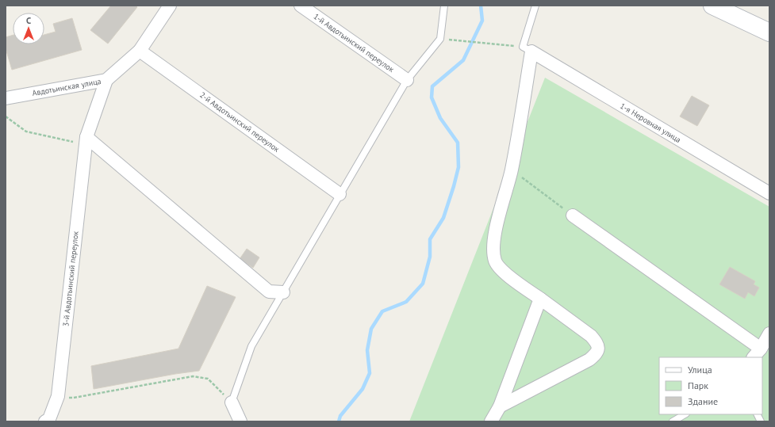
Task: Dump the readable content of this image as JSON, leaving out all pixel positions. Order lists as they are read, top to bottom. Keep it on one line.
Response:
{"streets":{"street":["1-й Авдотьинский переулок","Авдотьинская улица","2-й Авдотьинский переулок","1-я Неровная улица","3-й Авдотьинский переулок"]},"crossings":[["Авдотьинская улица","2-й Авдотьинский переулок"],["Авдотьинская улица","3-й Авдотьинский переулок"]],"legend":["Улица","Парк","Здание"],"north":"top"}
